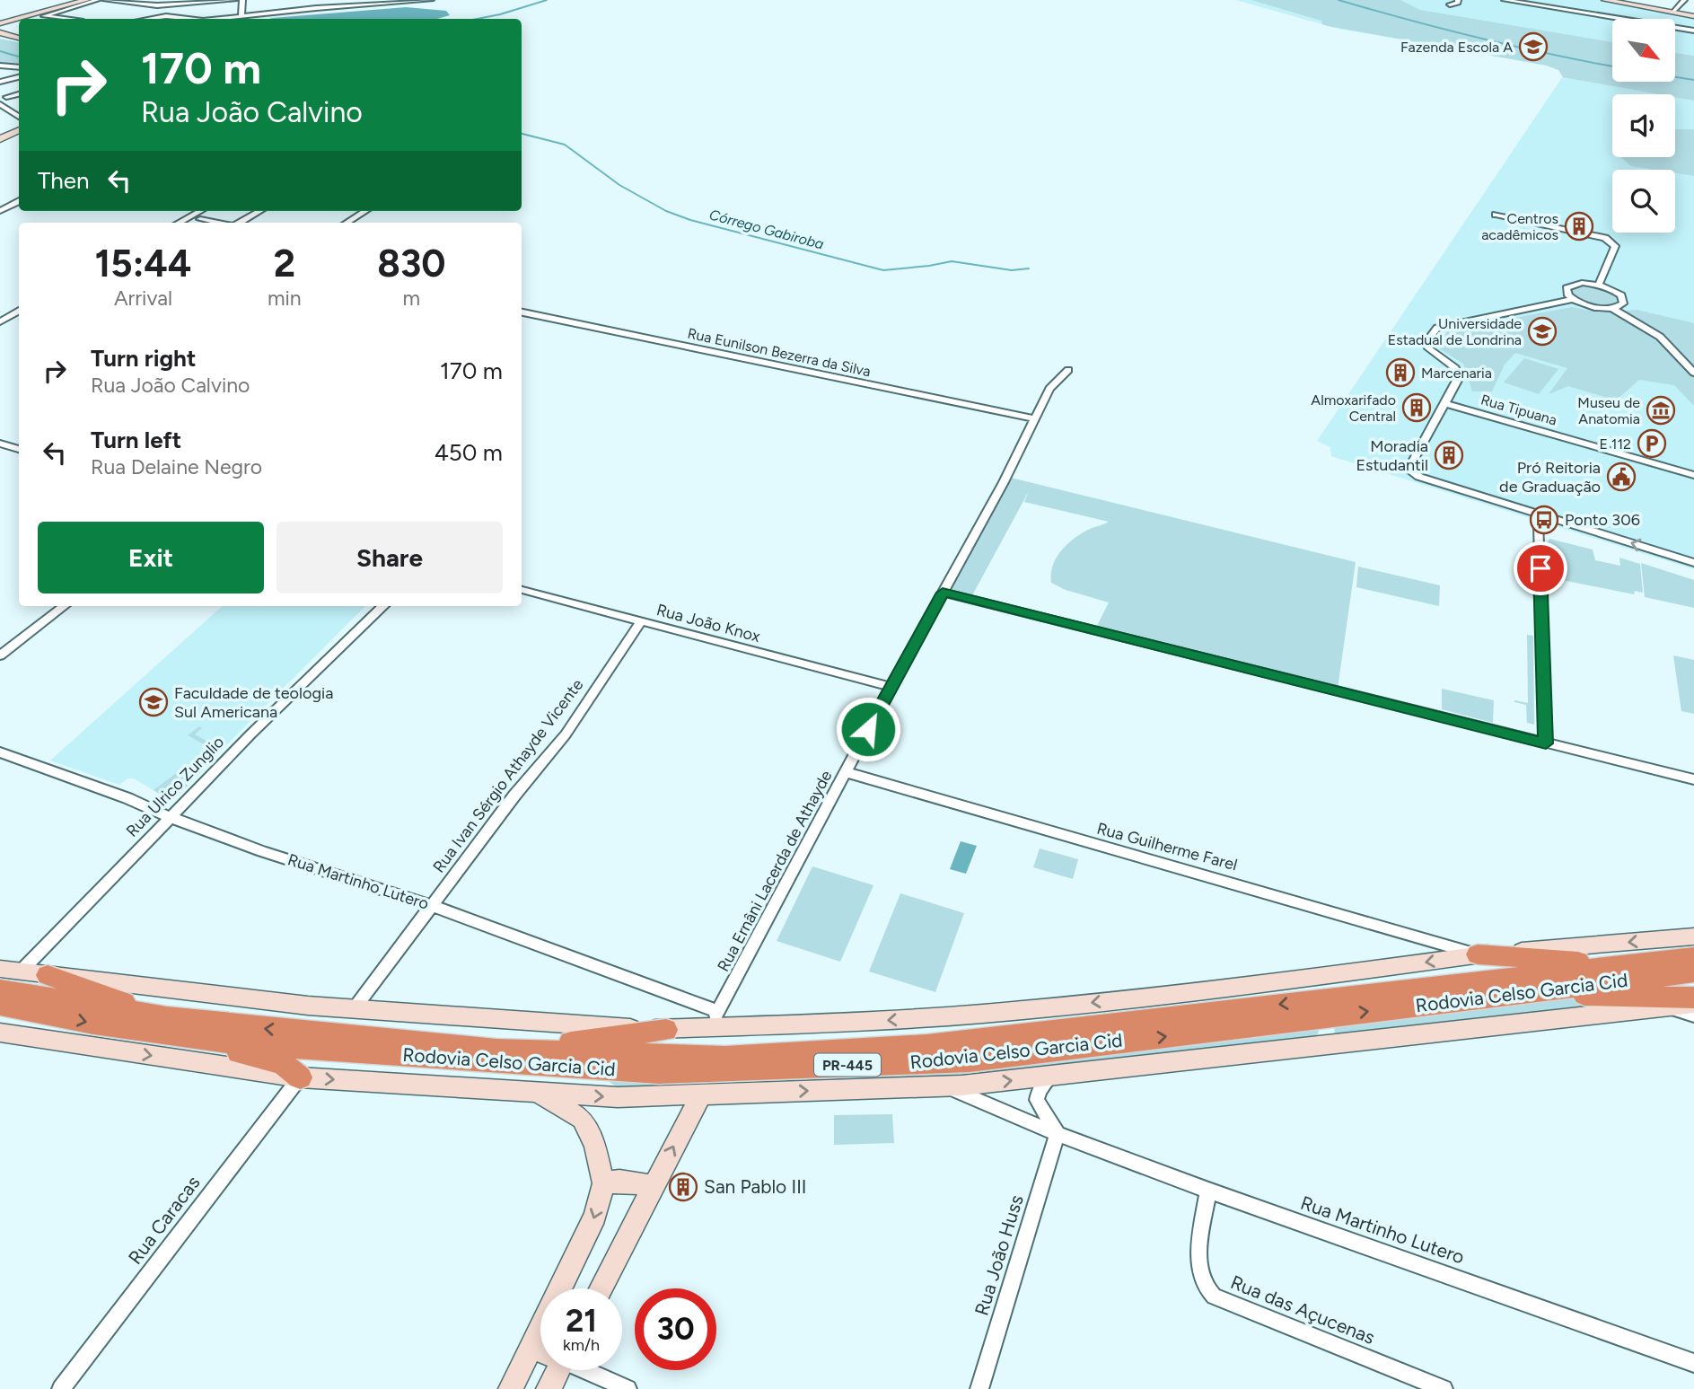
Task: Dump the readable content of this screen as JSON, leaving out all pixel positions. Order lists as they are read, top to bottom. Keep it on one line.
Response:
{"streets":{"highway":["Rodovia Celso Garcia Cid","PR-445"],"street":["Rua Eunilson Bezerra da Silva","Rua Tipuana","Rua João Knox","Rua Ivan Sérgio Athayde Vicente","Rua Ulrico Zunglio","Rua Guilherme Farel","Rua Ernâni Lacerda de Athayde","Rua Martinho Lutero","Rua Caracas","Rua João Huss","Rua das Açucenas"]},"crossings":[["Rua Eunilson Bezerra da Silva","Rua Ernâni Lacerda de Athayde"],["Rua João Knox","Rua Ivan Sérgio Athayde Vicente"],["Rua João Knox","Rua Ernâni Lacerda de Athayde"],["Rua Ivan Sérgio Athayde Vicente","Rua Martinho Lutero"],["Rua Ulrico Zunglio","Rua Martinho Lutero"],["Rua Guilherme Farel","Rua Ernâni Lacerda de Athayde"],["Rua Ernâni Lacerda de Athayde","Rua Martinho Lutero"],["Rua Martinho Lutero","Rua João Huss"],["Rua Martinho Lutero","Rua das Açucenas"],["Rodovia Celso Garcia Cid","Rua Caracas"]],"water":["Córrego Gabiroba"],"places":{"school or university":["Fazenda Escola A","Universidade Estadual de Londrina","Faculdade de teologia Sul Americana"],"building":["Centros acadêmicos","Marcenaria","Almoxarifado Central","Moradia Estudantil","San Pablo III"],"museum":["Museu de Anatomia"],"parking":["E 112"],"public building":["Pró Reitoria de Graduação"],"bus stop":["Ponto 306"]},"north":"bottom right","page":{"turn":["170 m","Rua João Calvino"],"then":"Then","eta":["15:44","Arrival","2","min","830","m"],"list":[{"name":"Turn right","note":"Rua João Calvino","value":"170 m"},{"name":"Turn left","note":"Rua Delaine Negro","value":"450 m"}],"buttons":["Exit","Share"],"speed":"21 km/h","limit":"30"}}
